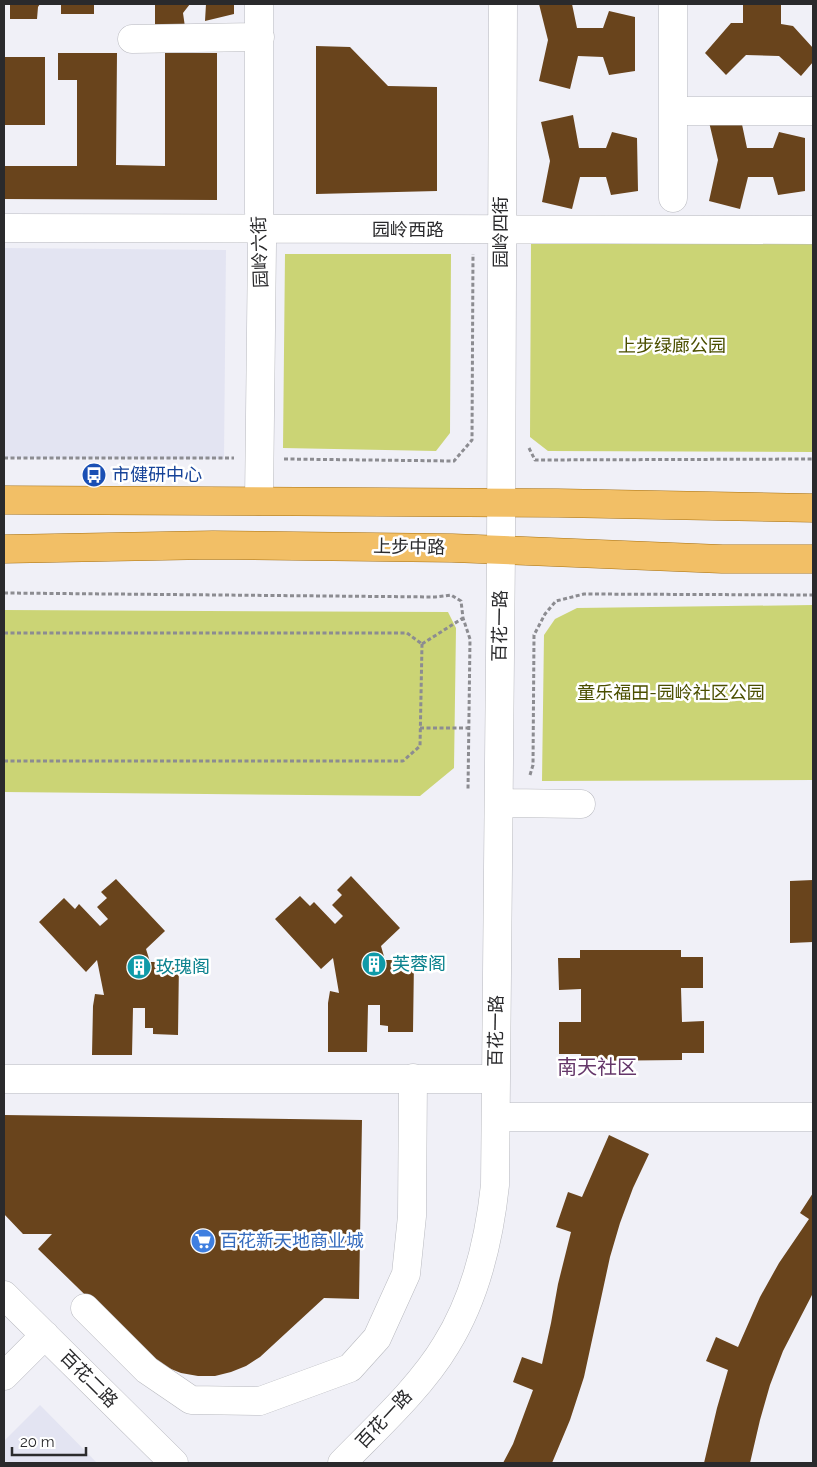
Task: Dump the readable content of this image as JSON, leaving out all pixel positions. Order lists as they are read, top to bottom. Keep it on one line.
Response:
{"streets":{"main road":["上步中路"],"street":["园岭西路","园岭四街","园岭六街","百花一路","百花二路"]},"crossings":[["园岭西路","园岭四街"],["园岭西路","园岭六街"],["园岭四街","百花一路"],["上步中路","百花一路"]],"districts":["南天社区"],"parks":["上步绿廊公园","童乐福田-园岭社区公园"],"places":{"bus stop":["市健研中心"],"building":["芙蓉阁","玫瑰阁"],"supermarket":["百花新天地商业城"]},"scale_bar":"20 m"}
